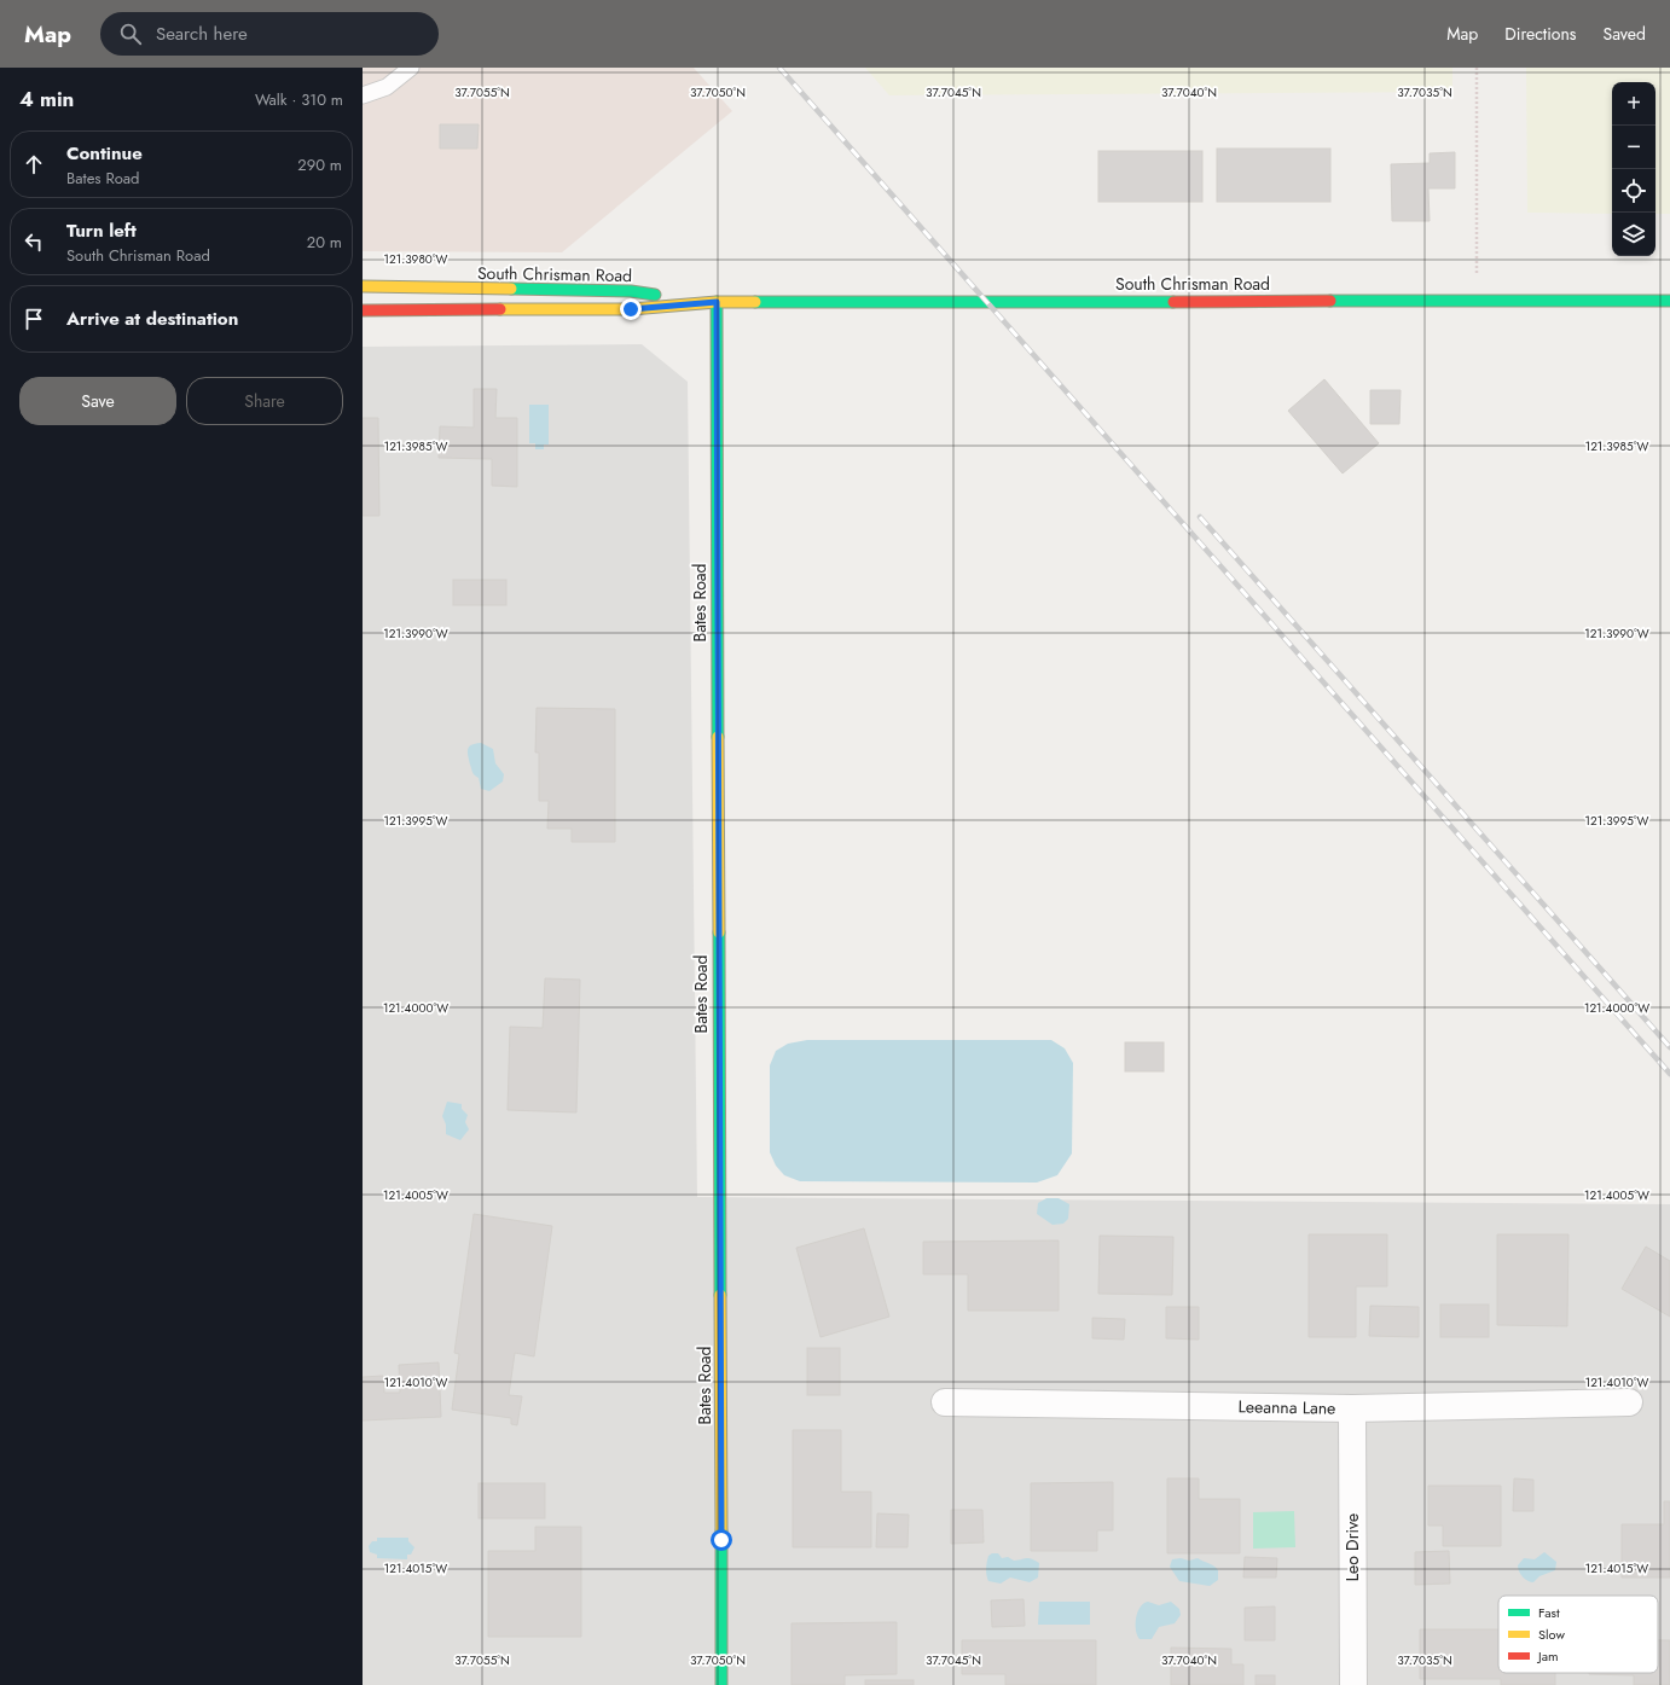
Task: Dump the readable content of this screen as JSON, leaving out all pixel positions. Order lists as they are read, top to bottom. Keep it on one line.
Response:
{"streets":{"street":["South Chrisman Road","Bates Road","Leeanna Lane","Leo Drive"]},"crossings":[["South Chrisman Road","Bates Road"],["Leeanna Lane","Leo Drive"]],"legend":["Fast","Slow","Jam"],"page":{"header":"Map","search":"Search here","nav":["Map","Directions","Saved"],"heading":["4 min","Walk · 310 m"],"map_buttons":["+","−"],"list":[["Continue","Bates Road","290 m"],["Turn left","South Chrisman Road","20 m"],"Arrive at destination"],"buttons":["Save","Share"]},"coordinates":["37.7055°N","37.7050°N","37.7045°N","37.7040°N","37.7035°N","121.3980°W","121.3985°W","121.3990°W","121.3995°W","121.4000°W","121.4005°W","121.4010°W","121.4015°W"]}
